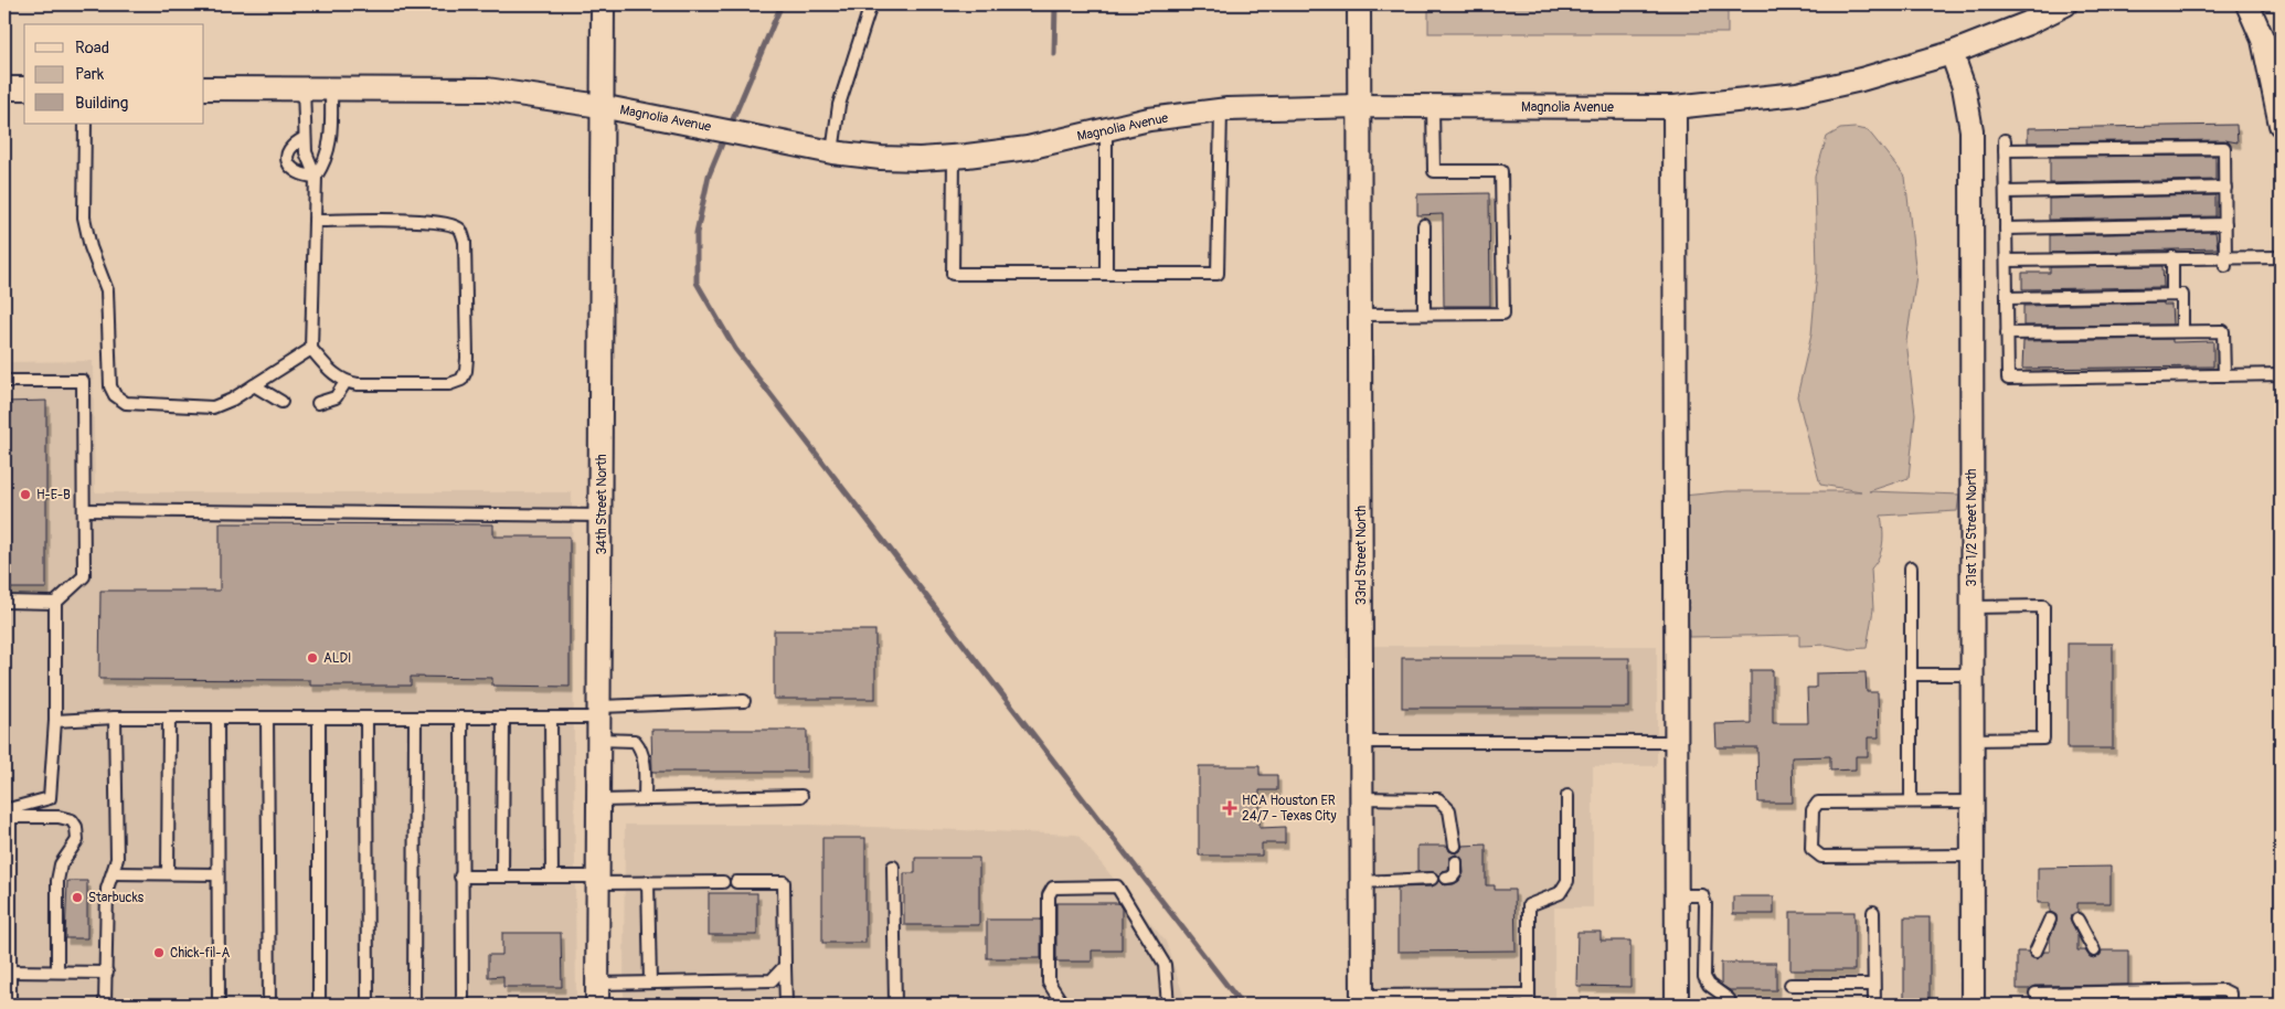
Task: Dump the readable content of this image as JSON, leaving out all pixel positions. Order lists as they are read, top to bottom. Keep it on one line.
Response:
{"streets":{"street":["Magnolia Avenue","34th Street North","31st 1/2 Street North","33rd Street North"]},"crossings":[["Magnolia Avenue","34th Street North"],["Magnolia Avenue","31st 1/2 Street North"],["Magnolia Avenue","33rd Street North"]],"places":{"other":["H-E-B","ALDI","Starbucks","Chick-fil-A"],"health":["HCA Houston ER 24/7 - Texas City"]},"legend":["Road","Park","Building"]}
